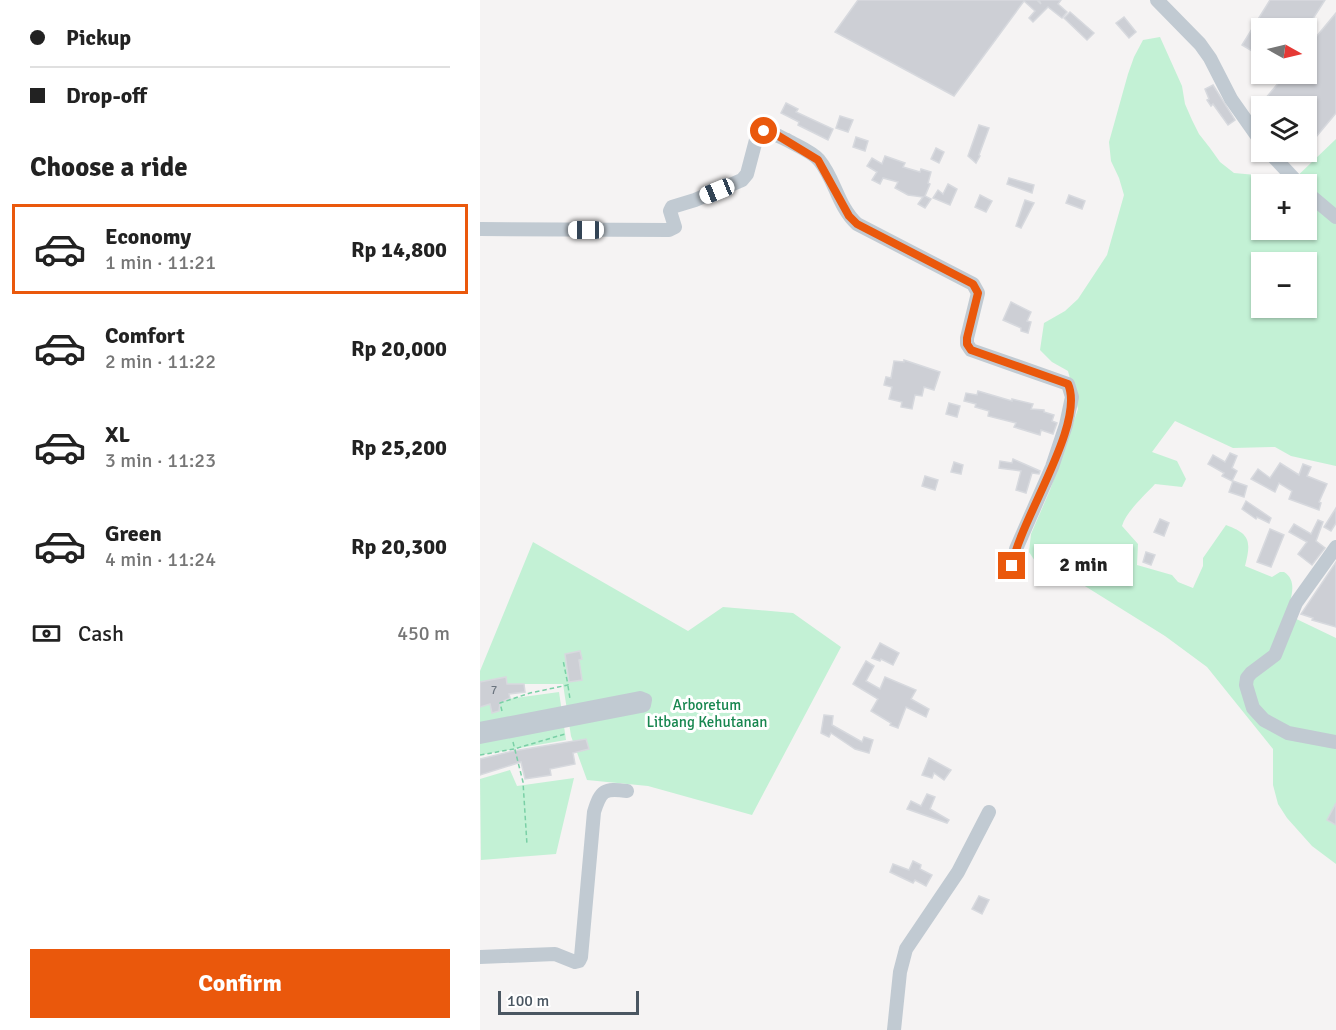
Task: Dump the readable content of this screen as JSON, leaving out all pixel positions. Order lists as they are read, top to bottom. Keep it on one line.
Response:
{"parks":["Arboretum Litbang Kehutanan"],"house_numbers":["7"],"scale_bar":"100 m","north":"right","page":{"banner":["Pickup","Drop-off"],"map_buttons":["+","−"],"heading":"Choose a ride","list":[{"name":"Economy","note":"1 min · 11:21","value":"Rp 14,800"},{"name":"Comfort","note":"2 min · 11:22","value":"Rp 20,000"},{"name":"XL","note":"3 min · 11:23","value":"Rp 25,200"},{"name":"Green","note":"4 min · 11:24","value":"Rp 20,300"}],"bubble":"2 min","pay":["Cash","450 m"],"buttons":"Confirm","scale":"100 m"}}
